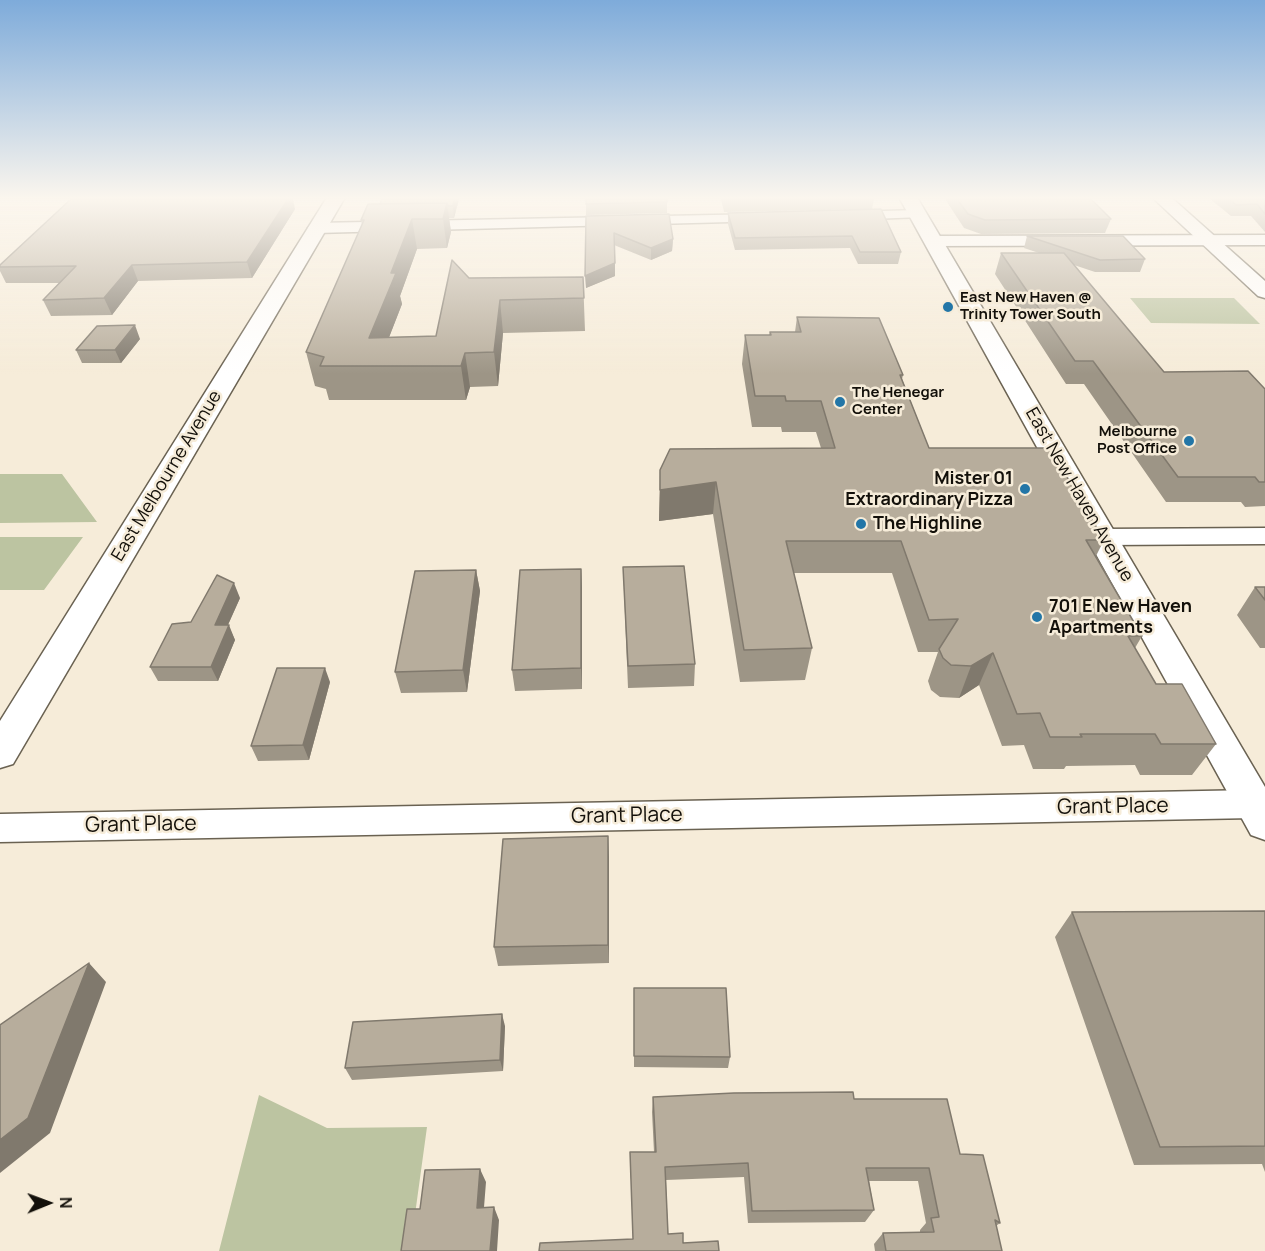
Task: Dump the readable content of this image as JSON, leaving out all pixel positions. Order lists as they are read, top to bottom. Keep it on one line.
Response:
{"streets":{"street":["East Melbourne Avenue","East New Haven Avenue","Grant Place"]},"crossings":[["East New Haven Avenue","Grant Place"]],"places":["East New Haven @ Trinity Tower South","The Henegar Center","Melbourne Post Office","Mister 01 Extraordinary Pizza","The Highline","701 E New Haven Apartments"],"north":"right"}
